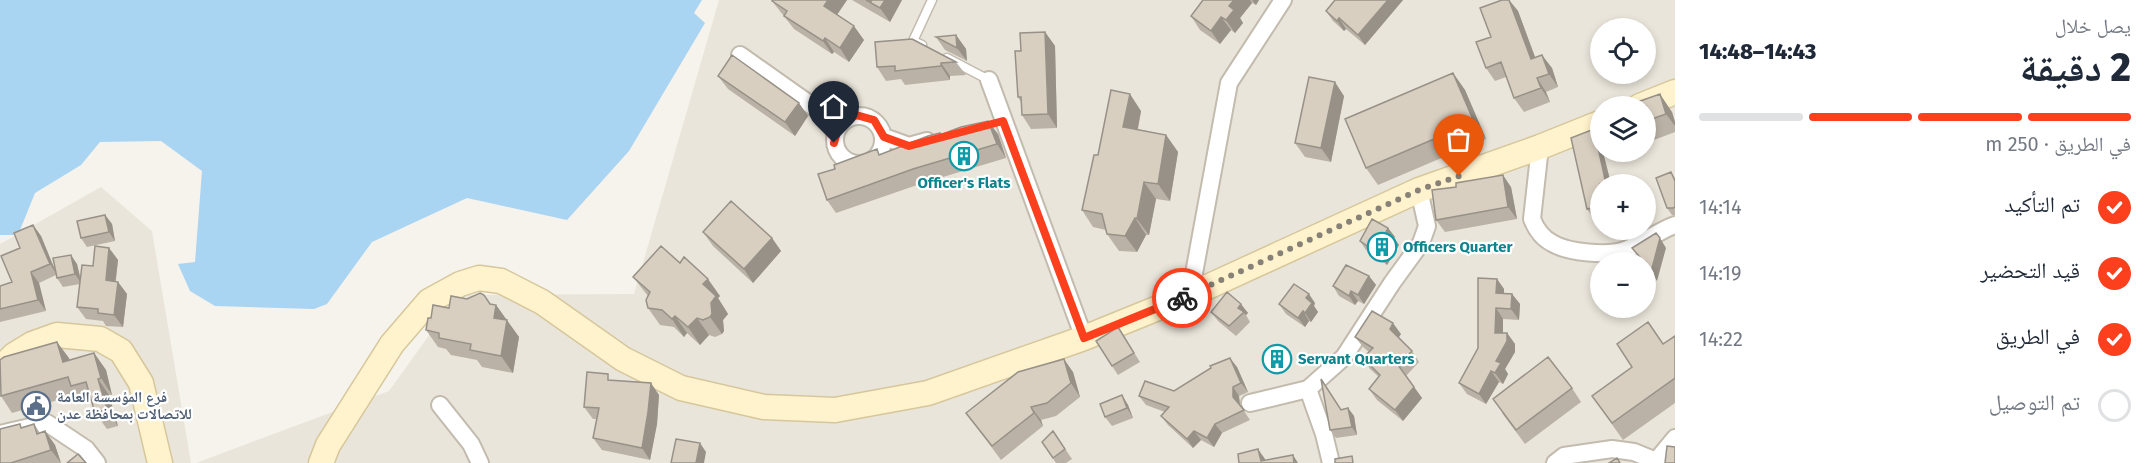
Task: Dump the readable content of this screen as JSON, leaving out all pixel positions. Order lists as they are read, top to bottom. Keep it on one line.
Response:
{"places":{"building":["Officer's Flats","Officers Quarter","Servant Quarters"],"public building":["فرع المؤسسة العامة للاتصالات بمحافظة عدن"]},"page":{"heading":["2 دقيقة","يصل خلال","14:43–14:48"],"map_buttons":["+","−"],"bar":"في الطريق · 250 m","list":[["تم التأكيد","14:14"],["قيد التحضير","14:19"],["في الطريق","14:22"],"تم التوصيل"]}}
